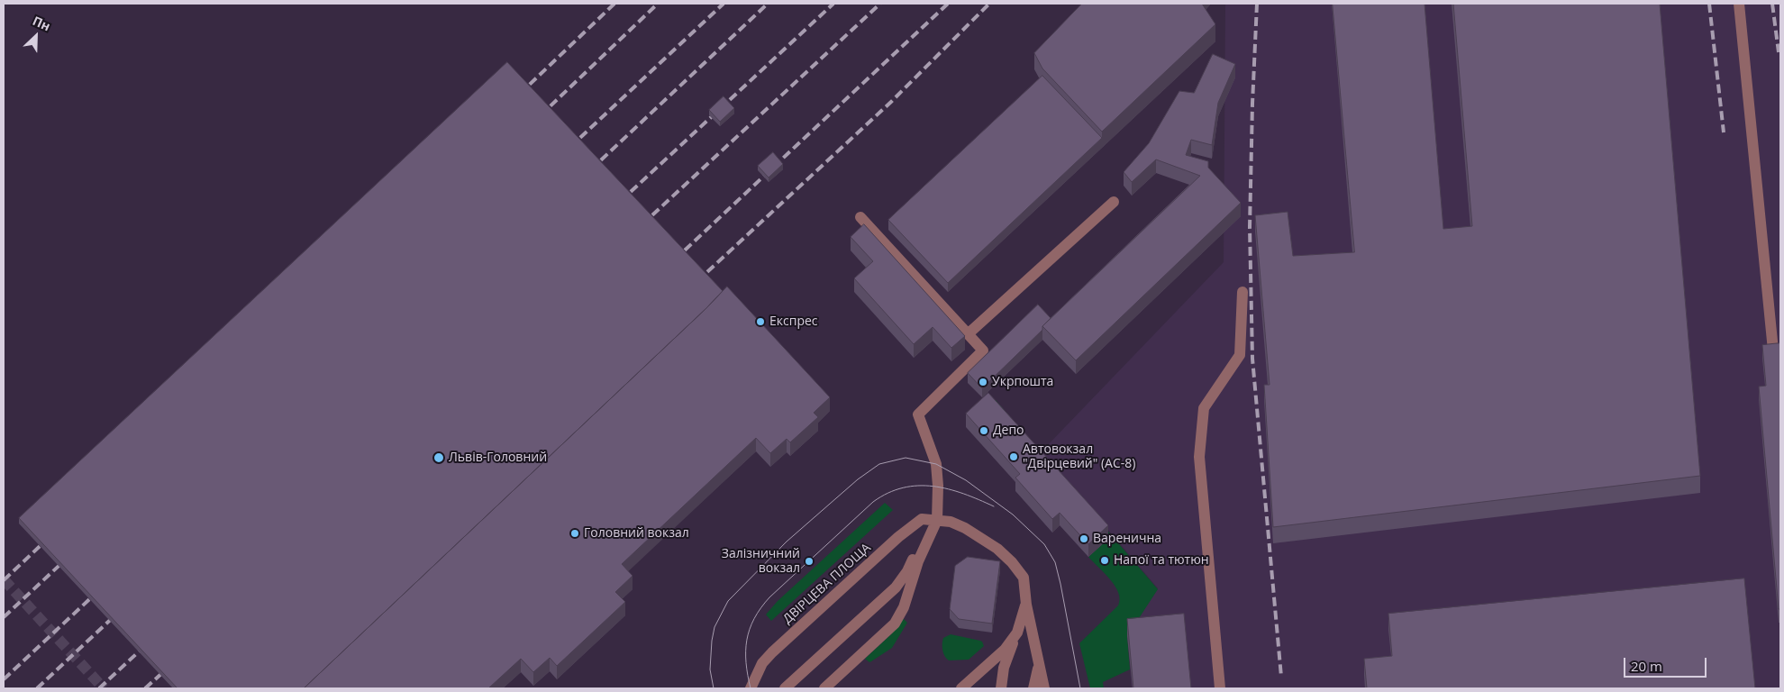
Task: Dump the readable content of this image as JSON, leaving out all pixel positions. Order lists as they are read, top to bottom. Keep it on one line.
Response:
{"streets":{"street":["ДВІРЦЕВА ПЛОЩА"]},"places":["Експрес","Укрпошта","Депо","Автовокзал \"Двірцевий\" (АС-8)","Львів-Головний","Головний вокзал","Варенична","Напої та тютюн","Залізничний вокзал"],"scale_bar":"20 m","north":"top right"}
